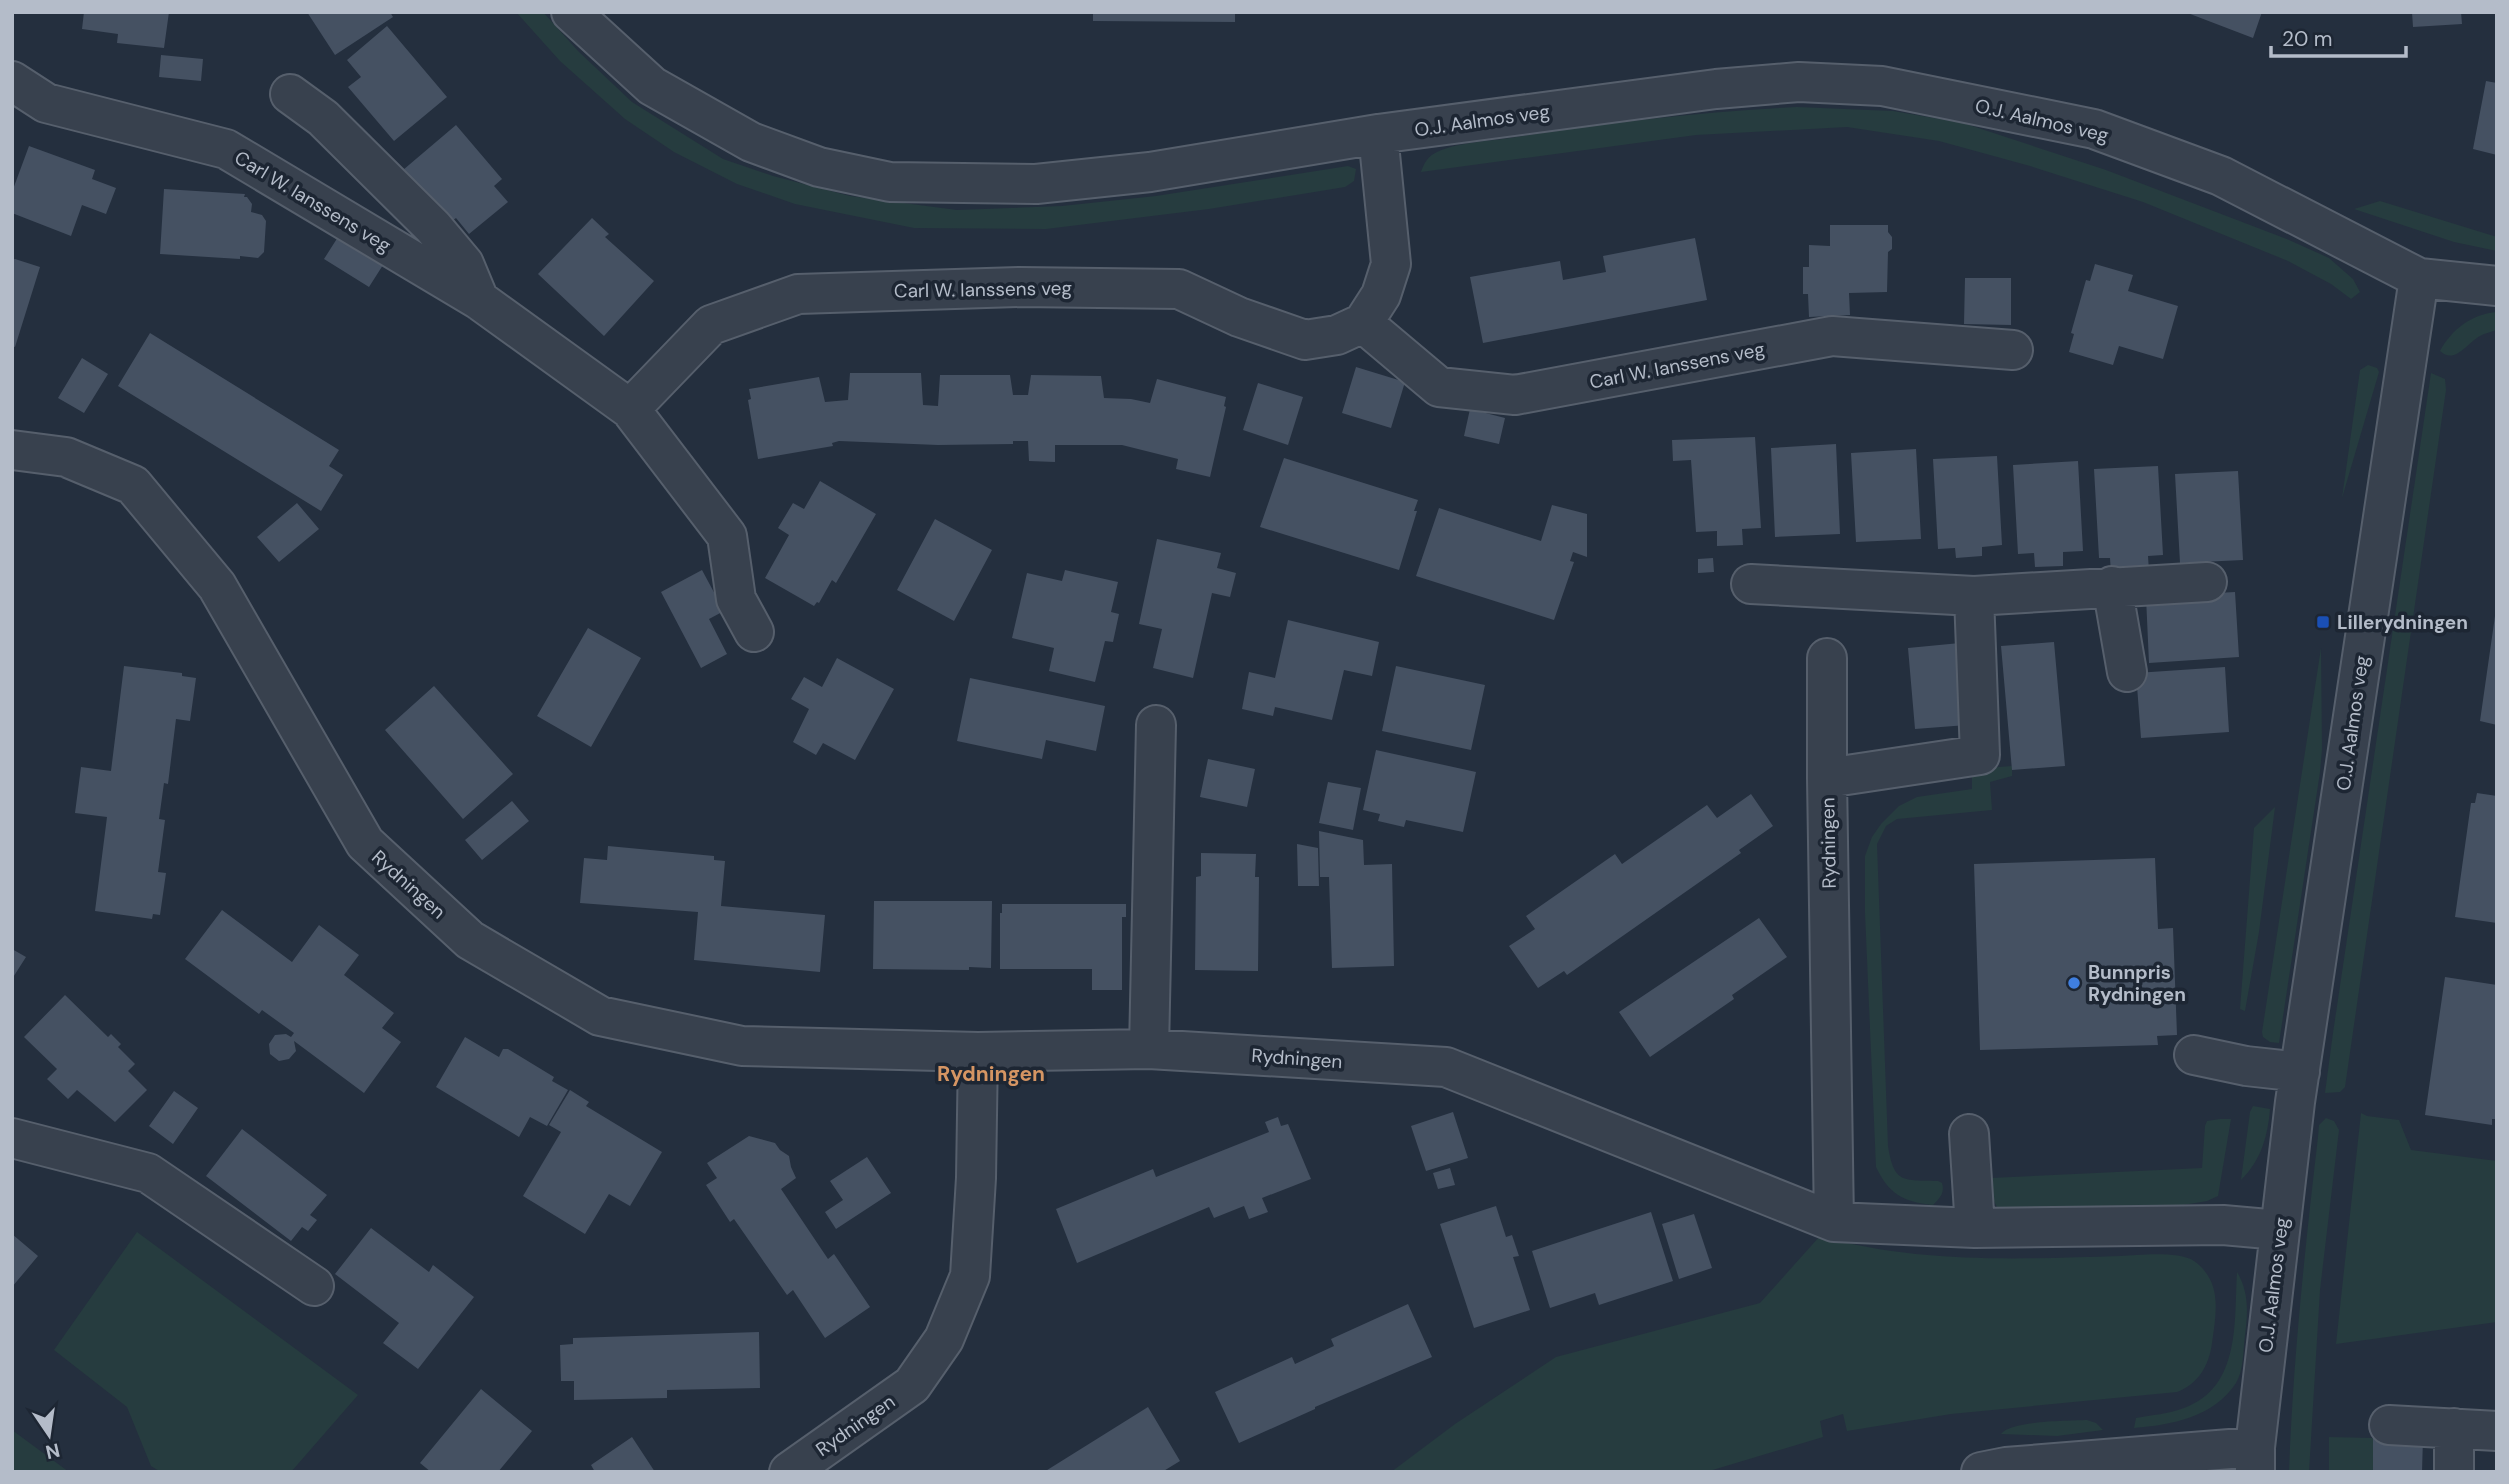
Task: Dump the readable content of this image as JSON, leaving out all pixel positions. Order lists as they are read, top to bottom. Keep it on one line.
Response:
{"streets":{"street":["O.J. Aalmos veg","Carl W. Ianssens veg","Rydningen"]},"crossings":[["O.J. Aalmos veg","Rydningen"]],"districts":["Rydningen"],"places":{"transit":["Lillerydningen"],"other":["Bunnpris Rydningen"]},"scale_bar":"20 m","north":"bottom"}
